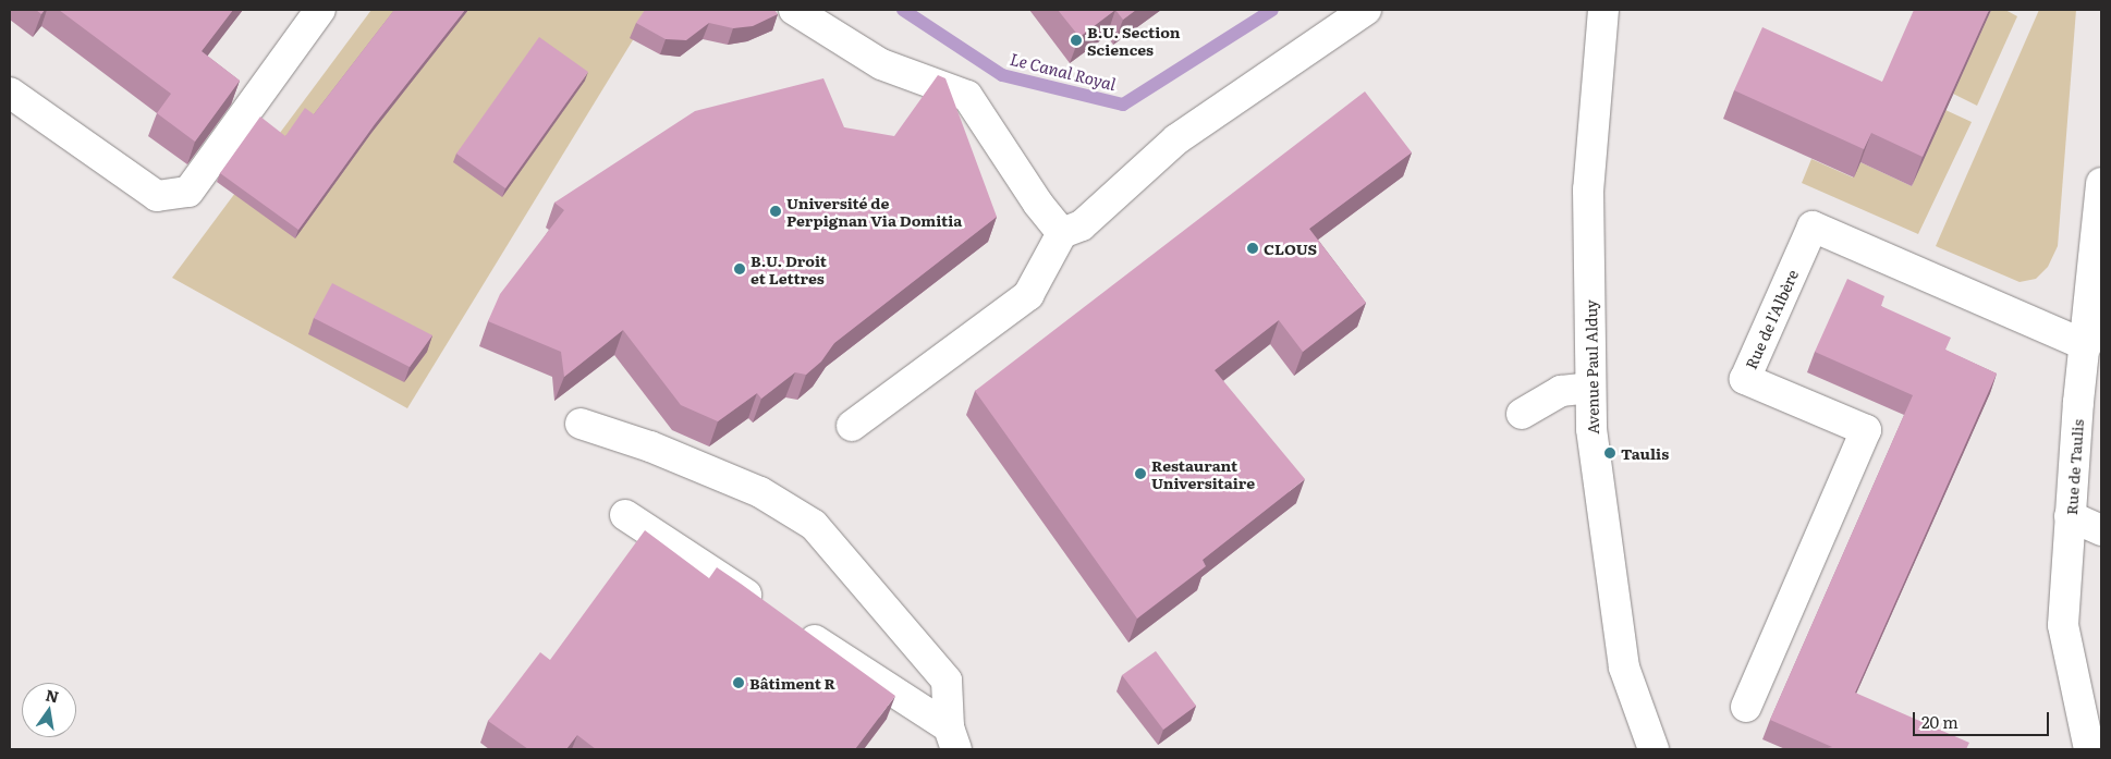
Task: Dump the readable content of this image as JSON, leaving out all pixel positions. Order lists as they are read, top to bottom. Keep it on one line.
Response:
{"streets":{"street":["Rue de l'Albère","Avenue Paul Alduy","Rue de Taulis"]},"crossings":[["Rue de l'Albère","Rue de Taulis"]],"water":["Le Canal Royal"],"places":["B.U. Section Sciences","Université de Perpignan Via Domitia","CLOUS","B.U. Droit et Lettres","Taulis","Restaurant Universitaire","Bâtiment R"],"scale_bar":"20 m","north":"top"}
